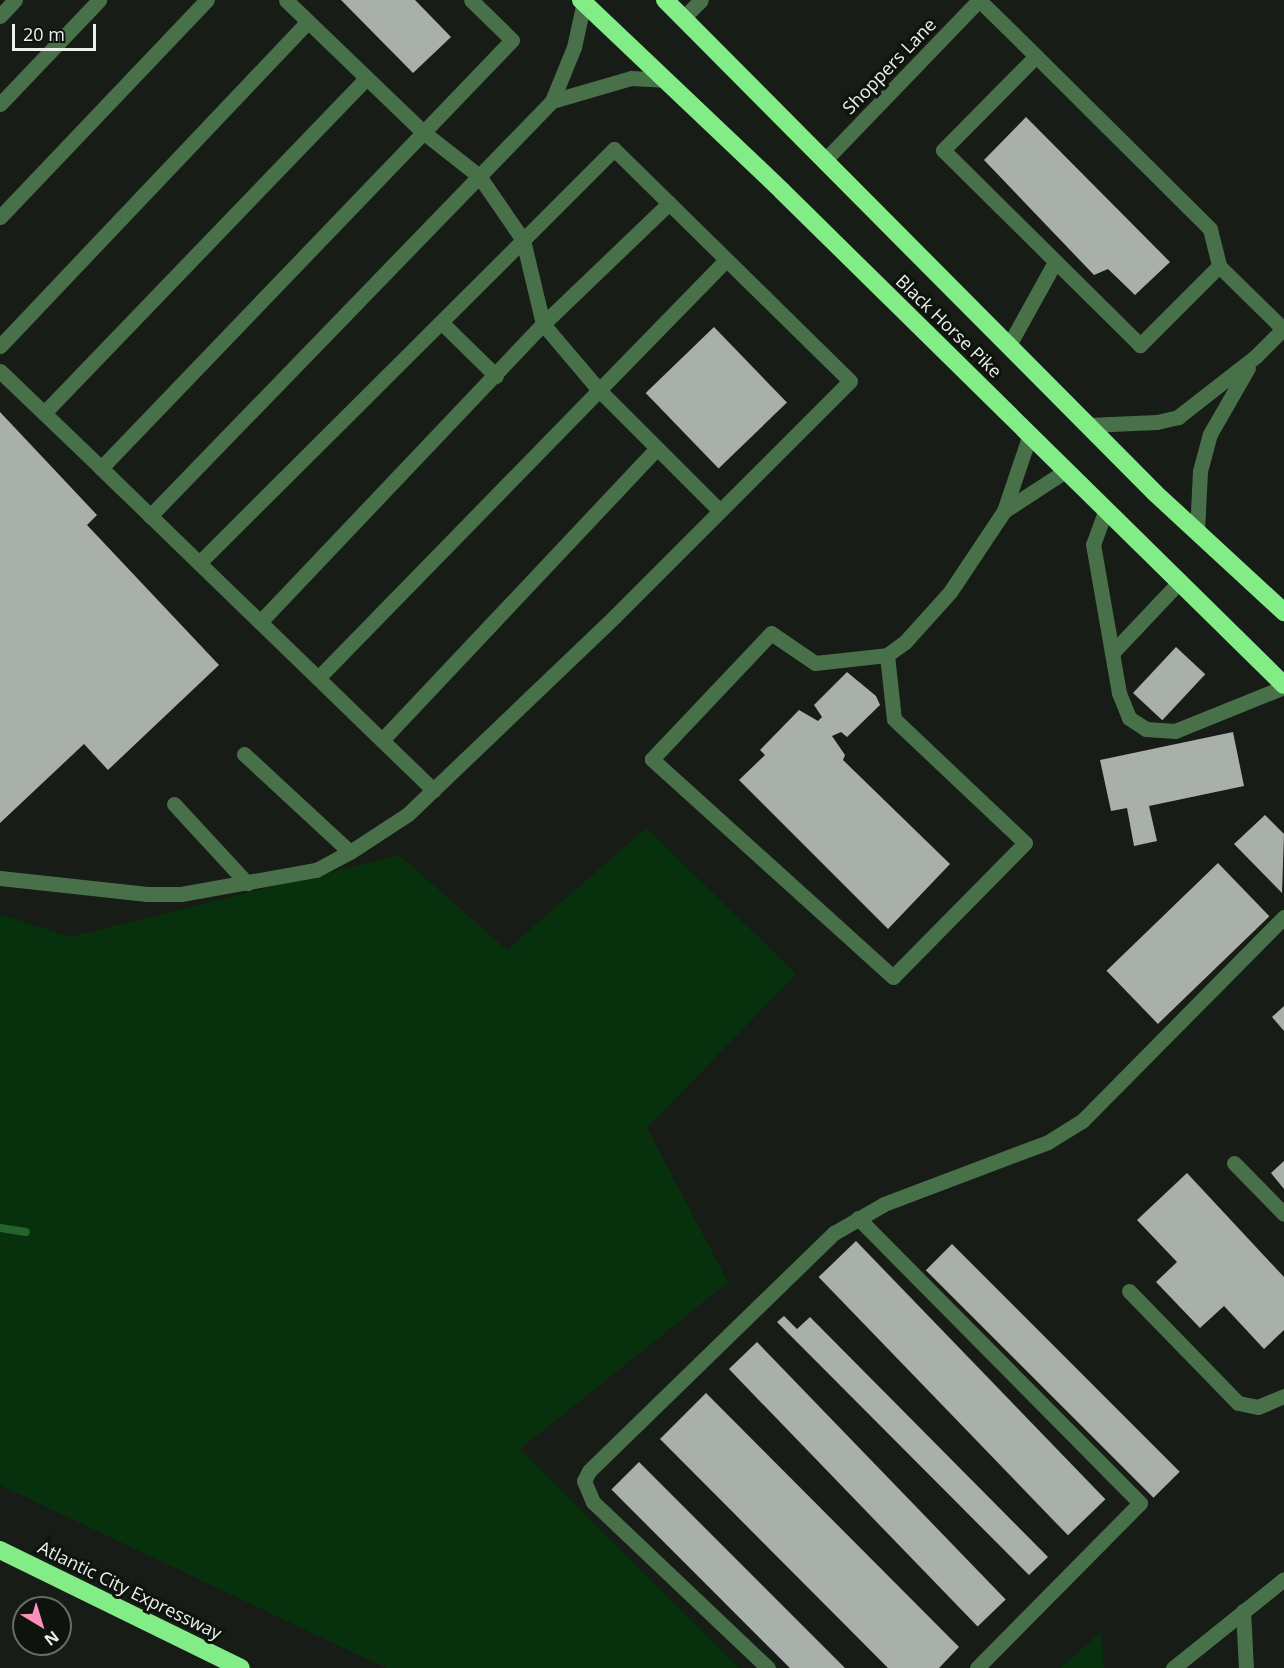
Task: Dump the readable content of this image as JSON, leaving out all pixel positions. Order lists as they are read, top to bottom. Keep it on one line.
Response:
{"streets":{"highway":["Black Horse Pike","Atlantic City Expressway"],"street":["Shoppers Lane"]},"crossings":[["Shoppers Lane","Black Horse Pike"]],"scale_bar":"20 m","north":"bottom right"}
